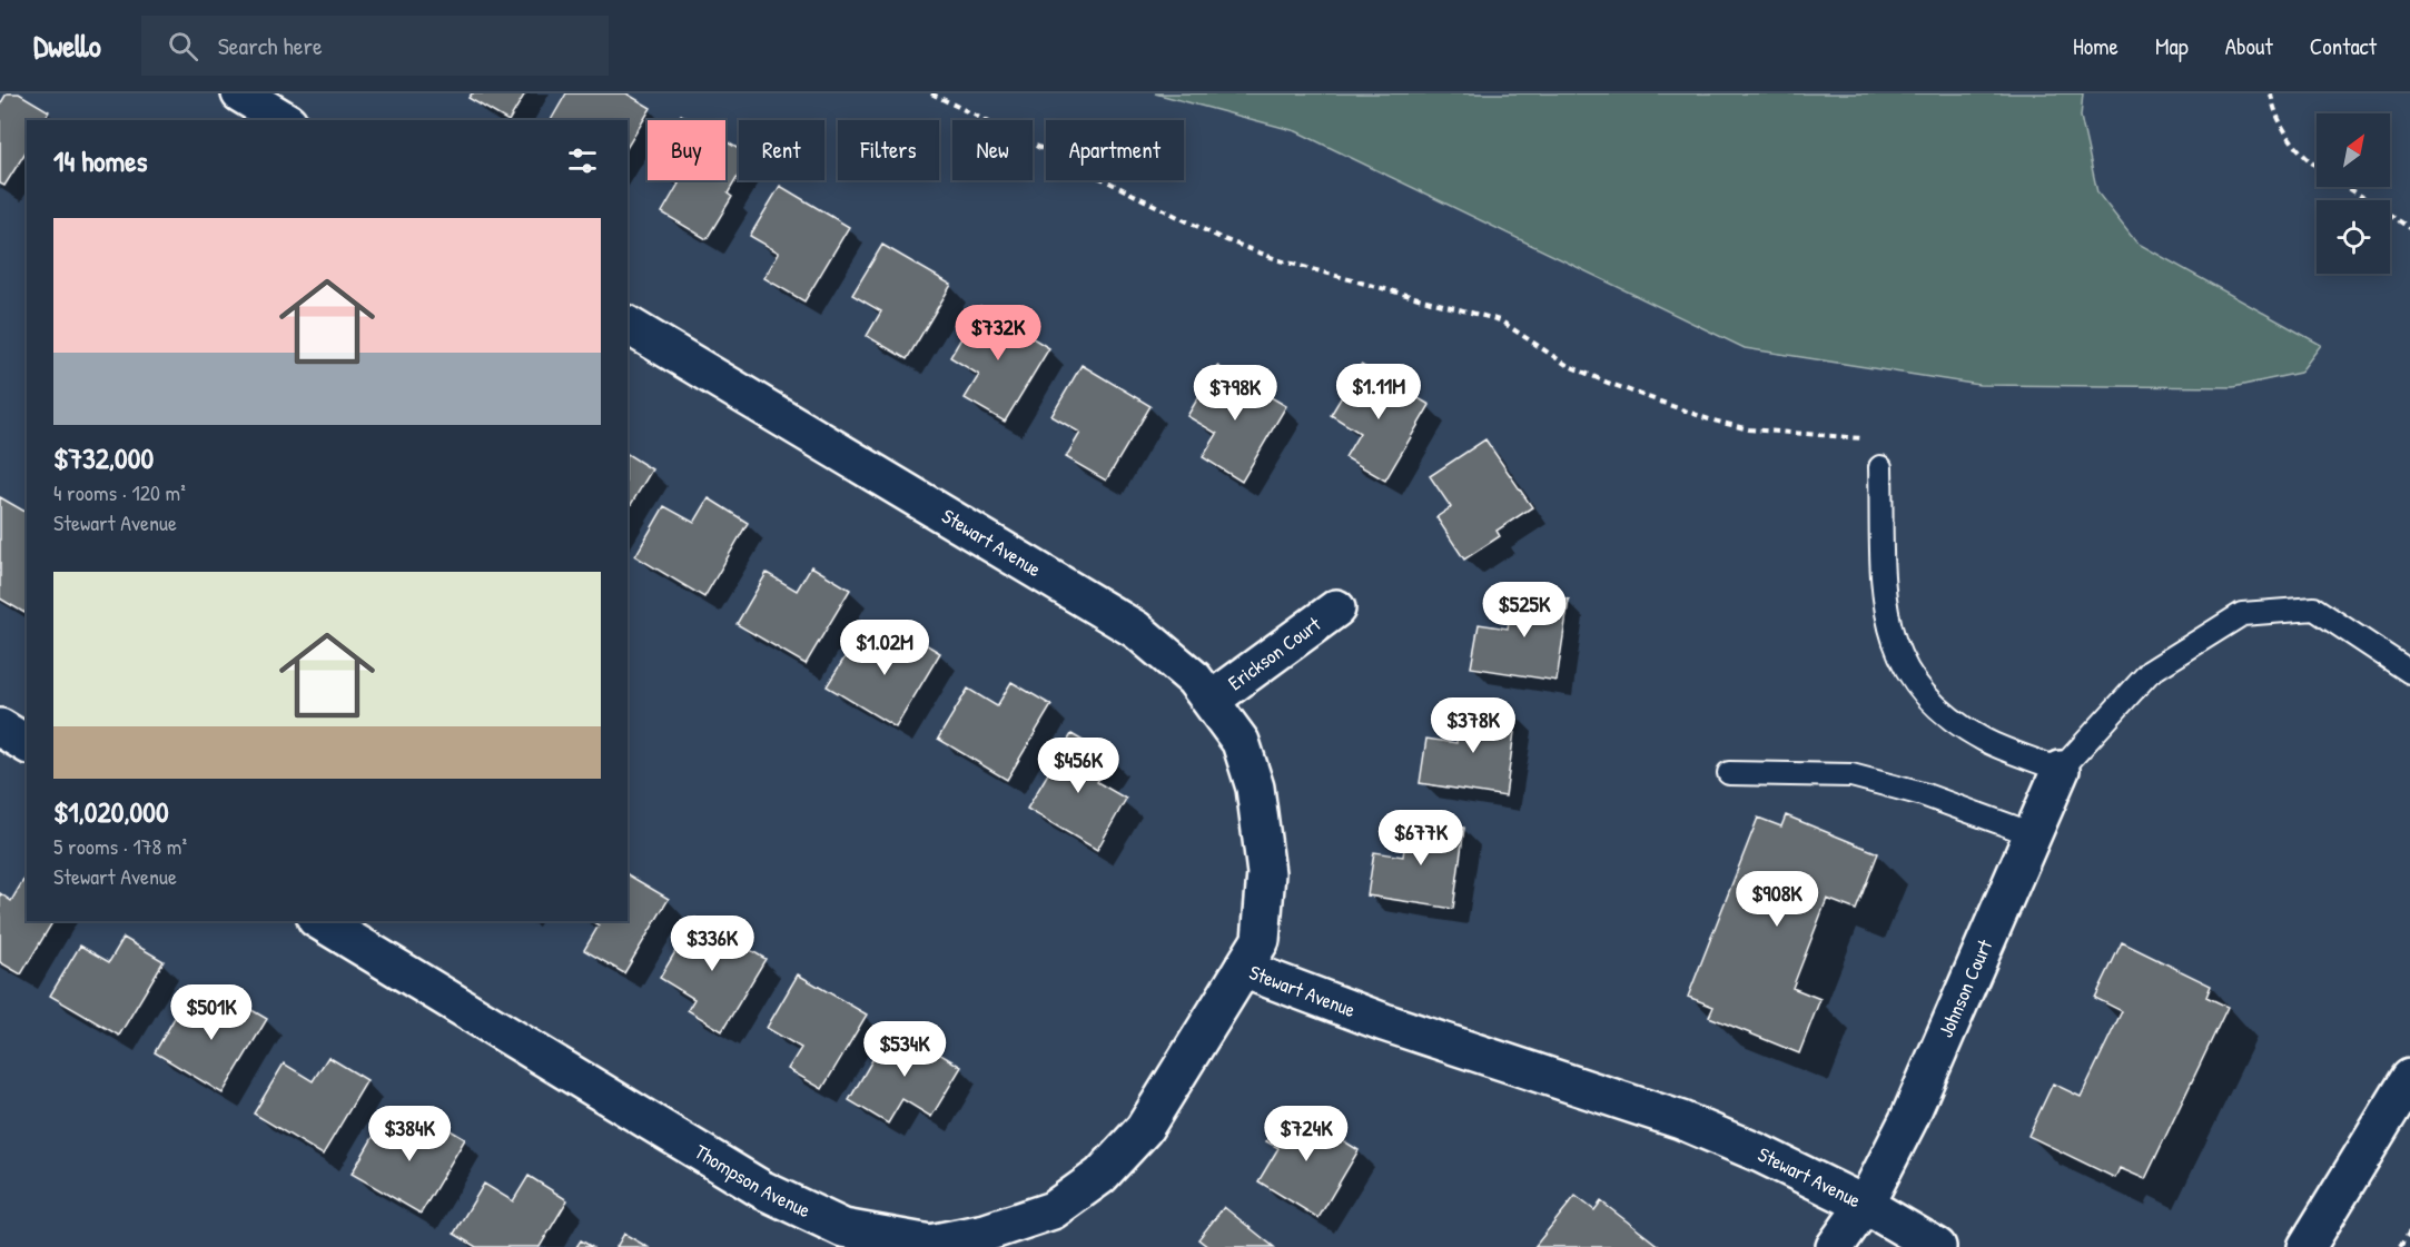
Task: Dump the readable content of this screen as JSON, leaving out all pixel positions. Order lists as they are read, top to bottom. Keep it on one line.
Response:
{"streets":{"street":["Stewart Avenue","Erickson Court","Johnson Court","Thompson Avenue"]},"crossings":[["Stewart Avenue","Erickson Court"],["Stewart Avenue","Johnson Court"],["Stewart Avenue","Thompson Avenue"]],"north":"top right","page":{"header":"Dwello","search":"Search here","nav":["Home","Map","About","Contact"],"chip":["Buy","Rent","Filters","New","Apartment"],"heading":"14 homes","list":[{"name":"$732,000","note":"4 rooms · 120 m² · Stewart Avenue"},{"name":"$1,020,000","note":"5 rooms · 178 m² · Stewart Avenue"}],"price":["$732K","$1.11M","$798K","$525K","$1.02M","$378K","$456K","$677K","$908K","$336K","$501K","$534K","$384K","$724K"]}}
